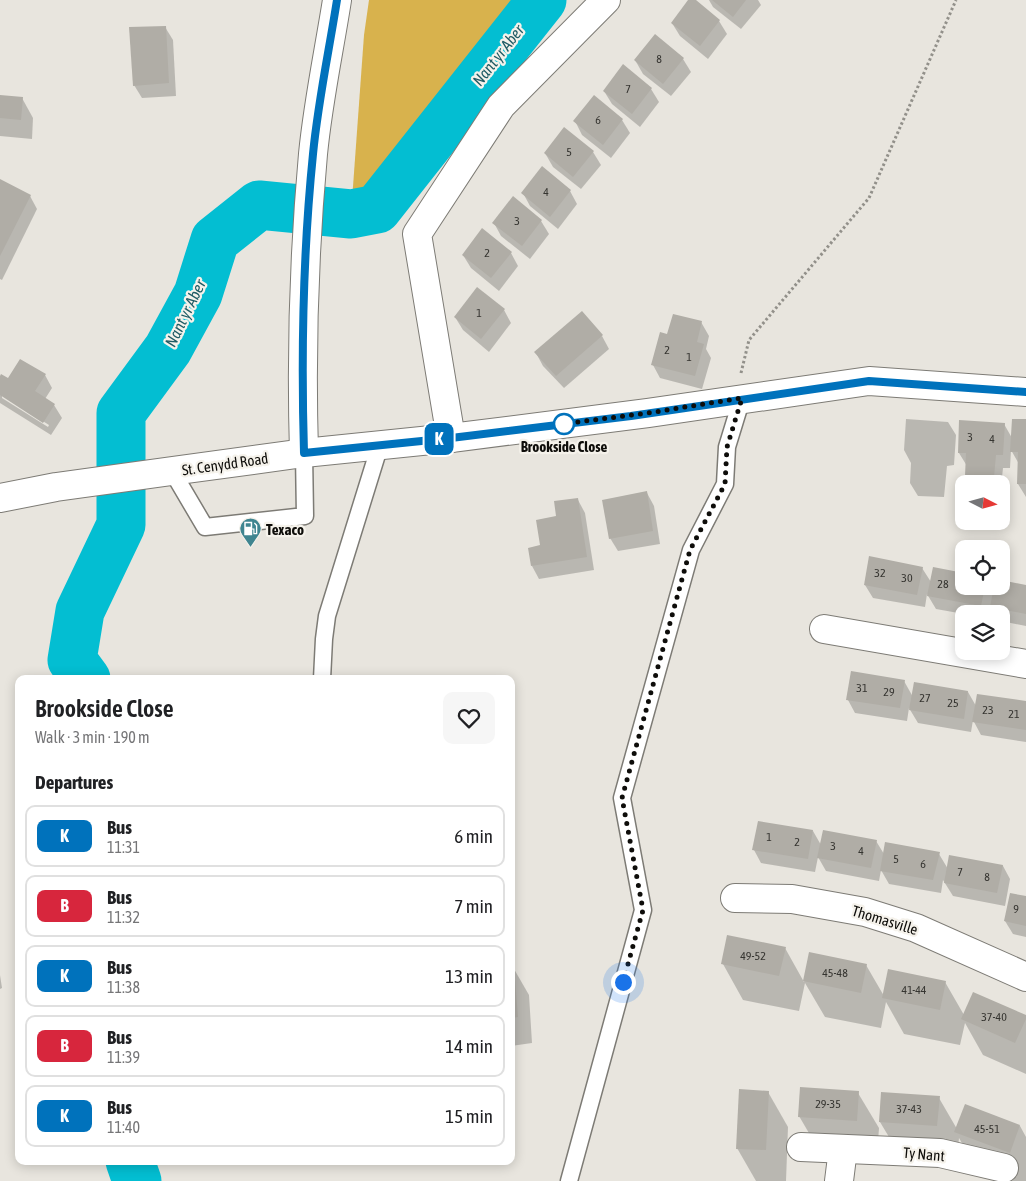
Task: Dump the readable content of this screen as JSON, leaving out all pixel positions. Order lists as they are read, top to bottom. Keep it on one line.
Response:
{"streets":{"street":["St. Cenydd Road","Thomasville","Ty Nant"]},"water":["Nant yr Aber"],"places":{"other":["Brookside Close"],"fuel station":["Texaco"]},"lines":["bus line K"],"house_numbers":["8","7","6","5","4","3","2","1","2","1","3","4","32","30","28","31","29","27","25","23","21","1","2","3","4","5","6","7","8","9","49-52","45-48","41-44","37-40","29-35","37-43","45-51"],"north":"right","page":{"on_map":"K","heading":[["Brookside Close","Walk · 3 min · 190 m"],"Departures"],"list":[{"mark":"K","name":"Bus","note":"11:31","value":"6 min"},{"mark":"B","name":"Bus","note":"11:32","value":"7 min"},{"mark":"K","name":"Bus","note":"11:38","value":"13 min"},{"mark":"B","name":"Bus","note":"11:39","value":"14 min"},{"mark":"K","name":"Bus","note":"11:40","value":"15 min"}]}}
